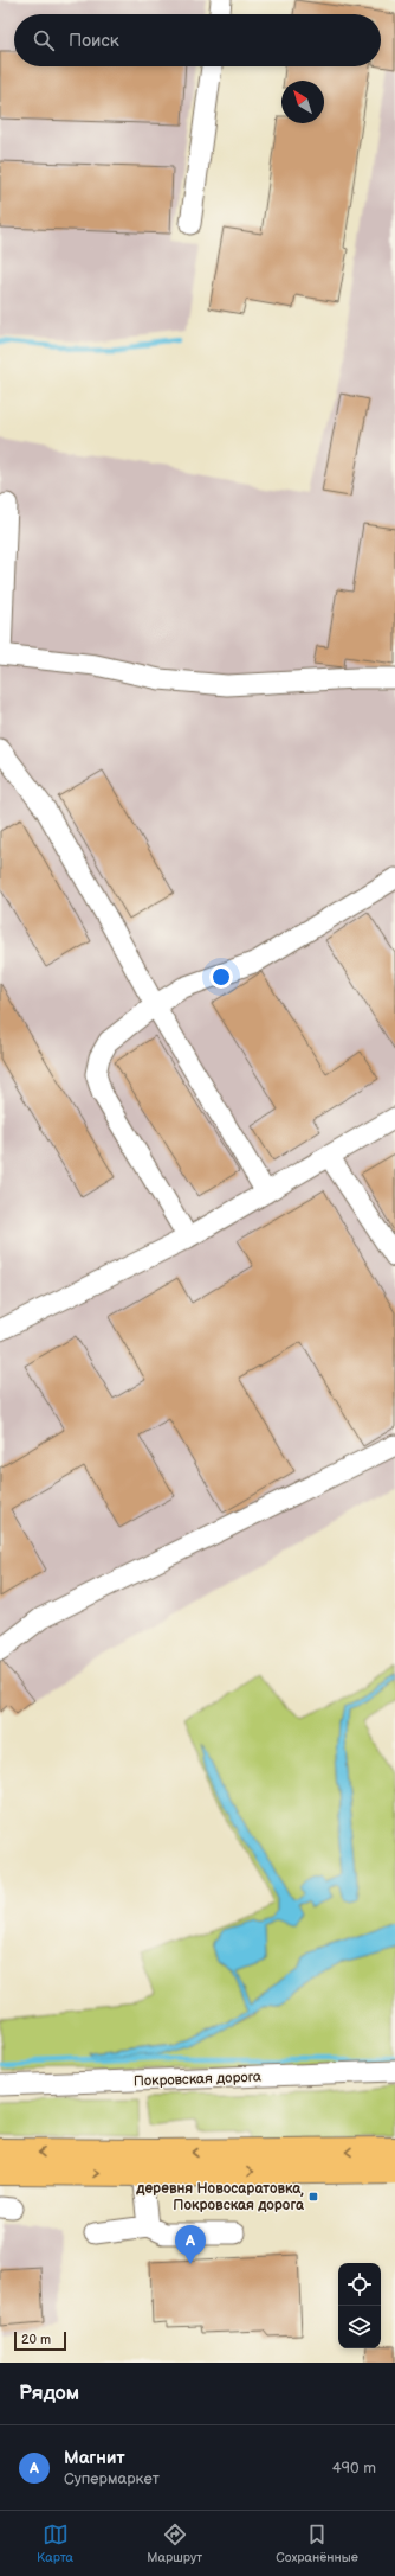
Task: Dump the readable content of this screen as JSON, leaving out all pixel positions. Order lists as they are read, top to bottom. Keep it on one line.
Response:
{"streets":{"street":["Покровская дорога"]},"places":{"transit":["деревня Новосаратовка, Покровская дорога"]},"scale_bar":"20 m","north":"top left","page":{"search":"Поиск","pins":"A","scale":"20 m","heading":"Рядом","list":[{"mark":"A","name":"Магнит","note":"Супермаркет","value":"490 m"}],"nav":["Карта","Маршрут","Сохранённые"]}}
